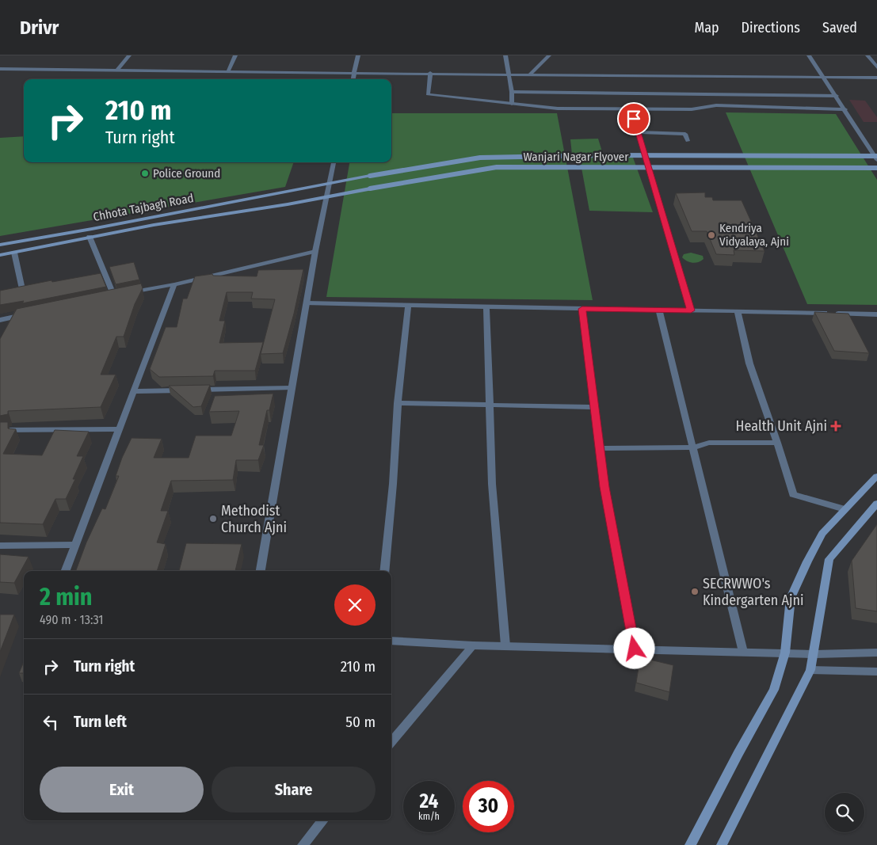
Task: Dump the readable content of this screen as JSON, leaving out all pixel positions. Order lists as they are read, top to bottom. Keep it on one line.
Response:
{"streets":{"main road":["Wanjari Nagar Flyover","Chhota Tajbagh Road"]},"crossings":[["Wanjari Nagar Flyover","Chhota Tajbagh Road"]],"places":{"other":["Police Ground","Kendriya Vidyalaya, Ajni","Methodist Church Ajni","SECRWWO's Kindergarten Ajni"],"health":["Health Unit Ajni"]},"page":{"header":"Drivr","nav":["Map","Directions","Saved"],"turn":["210 m","Turn right"],"heading":["2 min","490 m · 13:31"],"list":[{"name":"Turn right","value":"210 m"},{"name":"Turn left","value":"50 m"}],"buttons":["Exit","Share"],"speed":"24 km/h","limit":"30"}}
